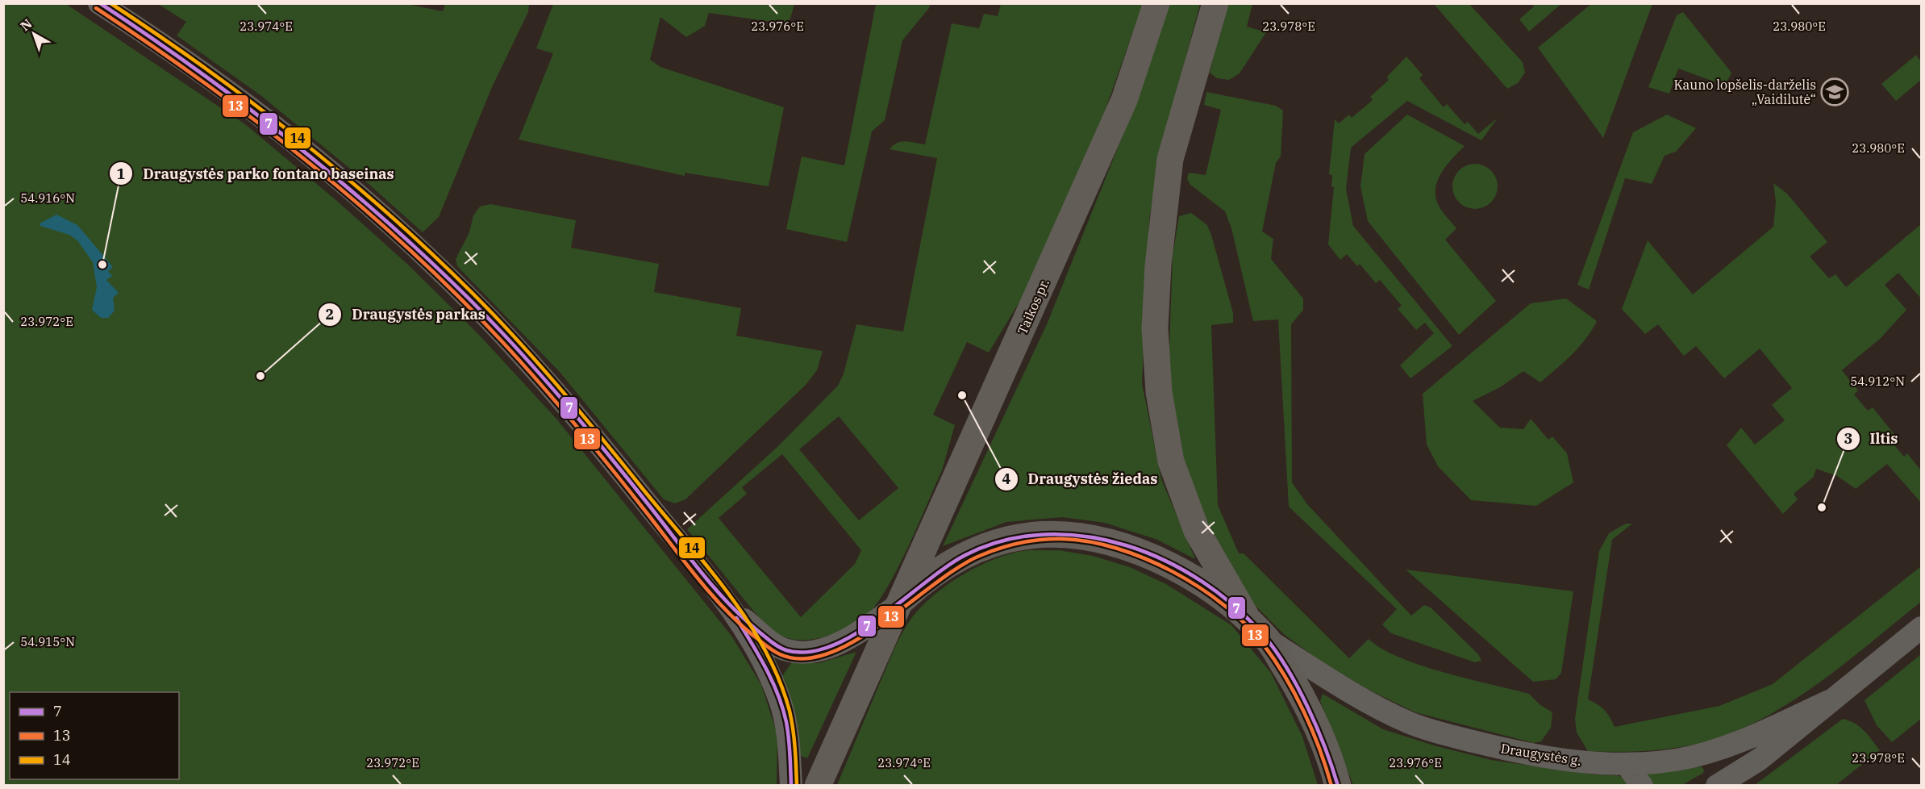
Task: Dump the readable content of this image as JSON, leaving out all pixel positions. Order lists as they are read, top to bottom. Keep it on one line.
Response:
{"streets":{"main road":["Taikos pr.","Draugystės g."]},"places":{"school or university":["Kauno lopšelis-darželis „Vaidilutė“"],"other":["Draugystės parko fontano baseinas","Draugystės parkas","Draugystės žiedas","Iltis"]},"lines":["transit line 7","transit line 14","transit line 13"],"legend":["7","13","14"],"north":"top left","coordinates":["23.978°E","23.974°E","23.976°E","23.980°E","54.916°N","23.972°E","54.912°N","54.915°N"]}
